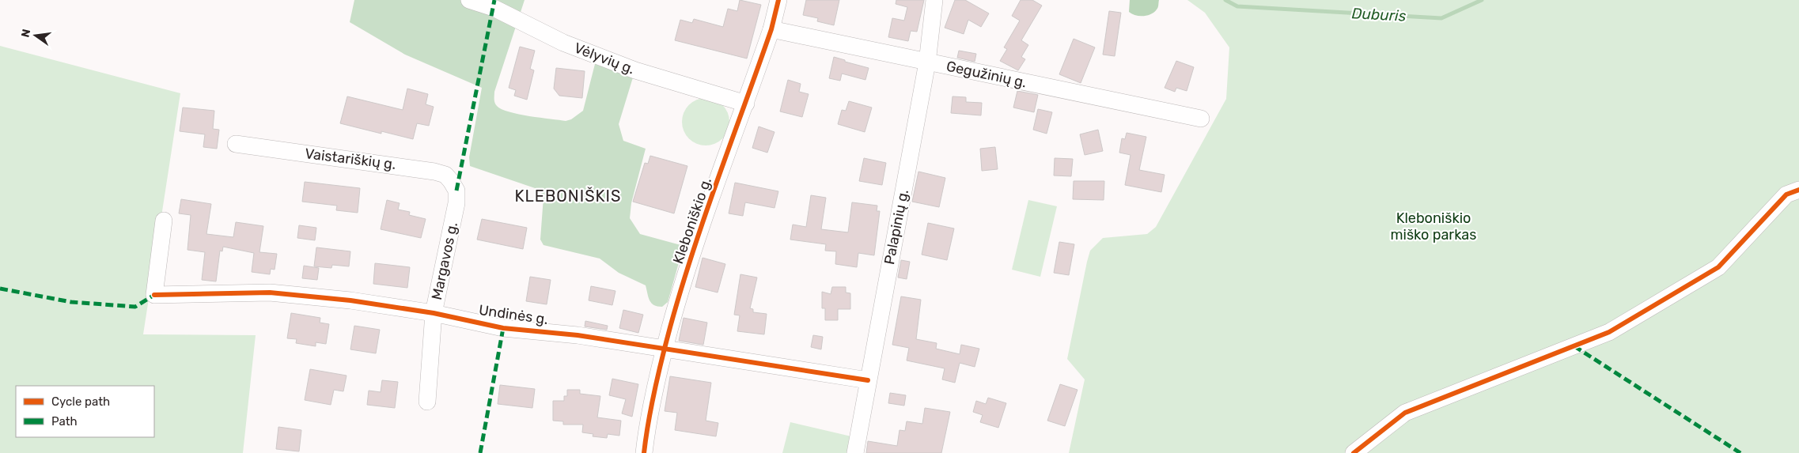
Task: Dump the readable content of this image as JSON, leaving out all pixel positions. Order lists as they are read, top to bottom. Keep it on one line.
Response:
{"streets":{"street":["Vėlyvių g.","Gegužinių g.","Vaistariškių g.","Kleboniškio g.","Palapinių g.","Margavos g.","Undinės g."]},"crossings":[["Vėlyvių g.","Kleboniškio g."],["Gegužinių g.","Kleboniškio g."],["Gegužinių g.","Palapinių g."],["Vaistariškių g.","Margavos g."],["Kleboniškio g.","Undinės g."],["Palapinių g.","Undinės g."],["Margavos g.","Undinės g."]],"districts":["KLEBONIŠKIS"],"water":["Duburis"],"parks":["Kleboniškio miško parkas"],"legend":["Cycle path","Path"],"north":"left"}
